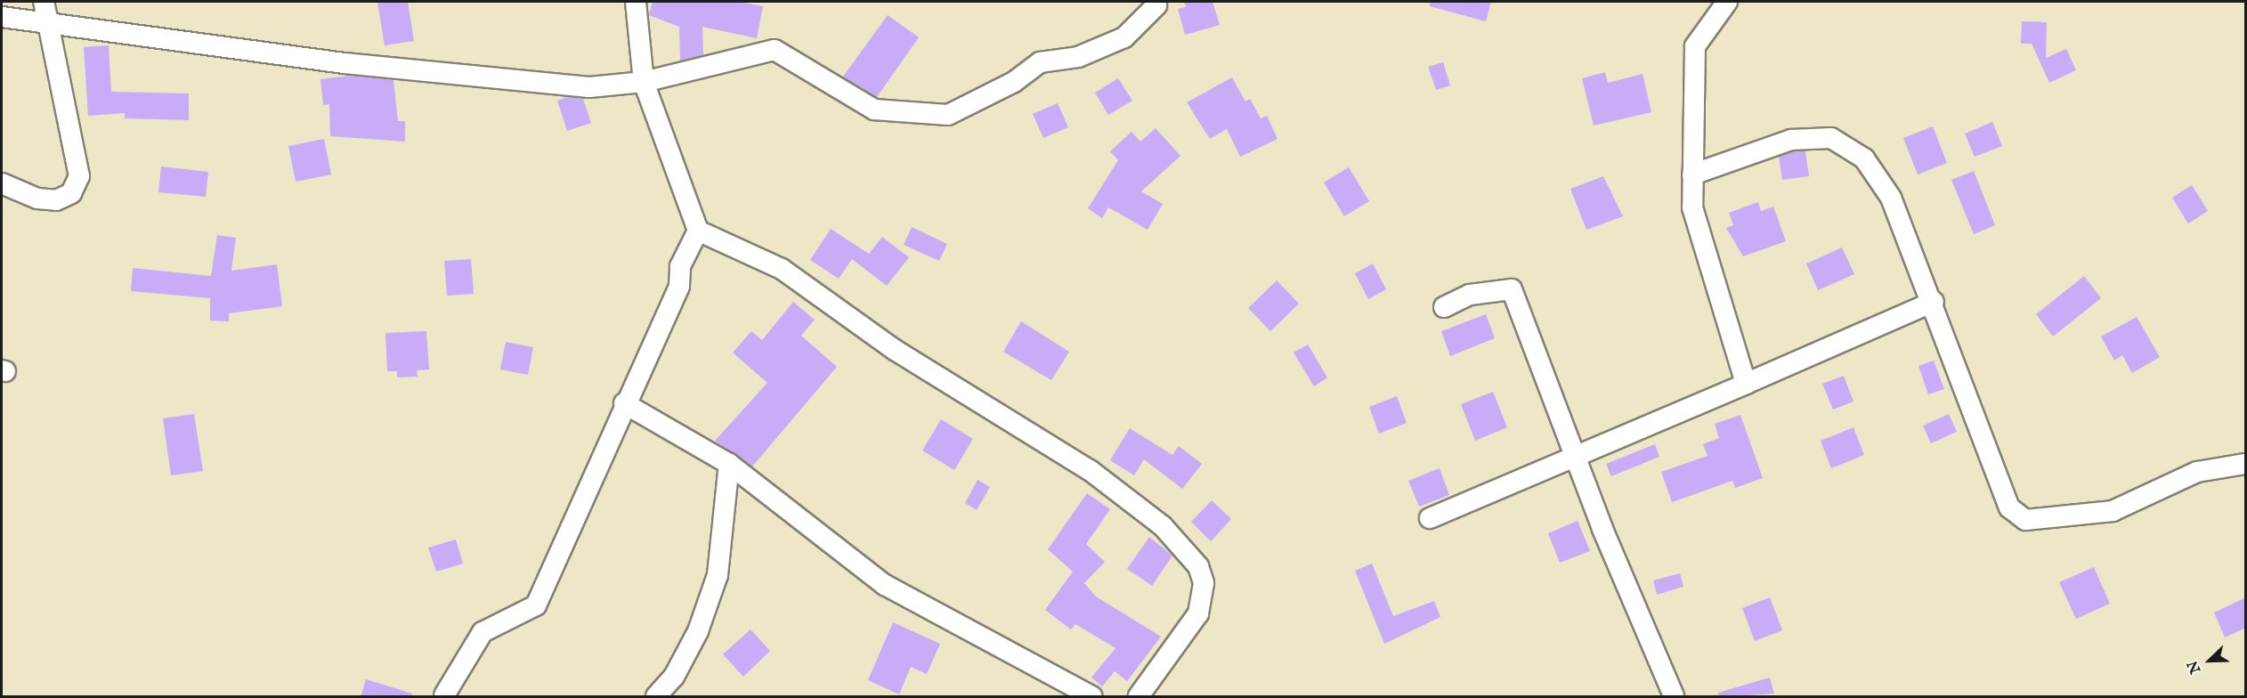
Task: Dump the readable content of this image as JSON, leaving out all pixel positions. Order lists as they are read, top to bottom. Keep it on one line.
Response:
{"north":"bottom left"}
